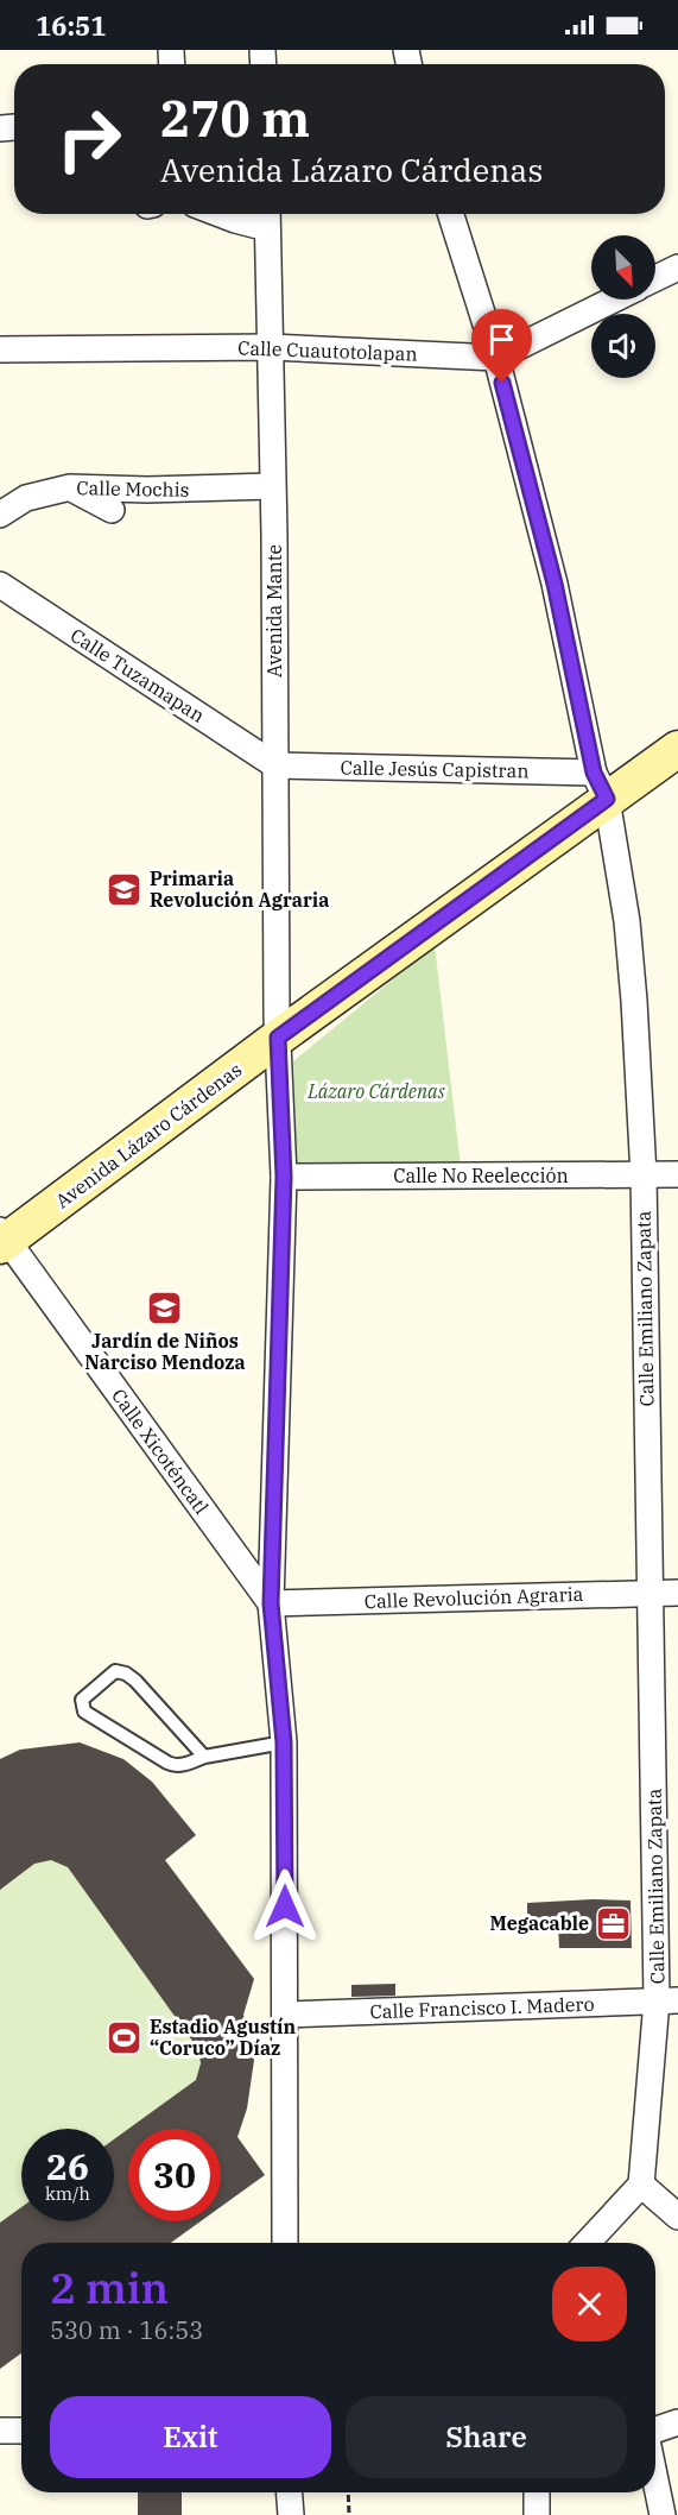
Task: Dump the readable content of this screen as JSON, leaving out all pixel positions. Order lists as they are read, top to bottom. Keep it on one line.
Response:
{"streets":{"main road":["Avenida Lázaro Cárdenas"],"street":["Calle Cuautotolapan","Calle Mochis","Avenida Mante","Calle Tuzamapan","Calle Jesús Capistran","Calle No Reelección","Calle Emiliano Zapata","Calle Xicoténcatl","Calle Revolución Agraria","Calle Francisco I. Madero"]},"crossings":[["Calle Cuautotolapan","Avenida Mante"],["Calle Cuautotolapan","Calle Emiliano Zapata"],["Calle Mochis","Avenida Mante"],["Avenida Mante","Calle Tuzamapan"],["Avenida Mante","Calle Jesús Capistran"],["Avenida Mante","Avenida Lázaro Cárdenas"],["Avenida Mante","Calle No Reelección"],["Avenida Mante","Calle Xicoténcatl"],["Avenida Mante","Calle Revolución Agraria"],["Avenida Mante","Calle Francisco I. Madero"],["Calle Tuzamapan","Calle Jesús Capistran"],["Calle Jesús Capistran","Avenida Lázaro Cárdenas"],["Calle Jesús Capistran","Calle Emiliano Zapata"],["Avenida Lázaro Cárdenas","Calle Emiliano Zapata"],["Avenida Lázaro Cárdenas","Calle Xicoténcatl"],["Calle No Reelección","Calle Emiliano Zapata"],["Calle Emiliano Zapata","Calle Revolución Agraria"],["Calle Emiliano Zapata","Calle Francisco I. Madero"],["Calle Xicoténcatl","Calle Revolución Agraria"]],"parks":["Lázaro Cárdenas"],"places":{"school or university":["Primaria Revolución Agraria","Jardín de Niños Narciso Mendoza"],"office":["Megacable"],"sports":["Estadio Agustín “Coruco” Díaz"]},"north":"bottom right","page":{"status":"16:51","turn":["270 m","Avenida Lázaro Cárdenas"],"speed":"26 km/h","limit":"30","heading":["2 min","530 m · 16:53"],"buttons":["Exit","Share"]}}
